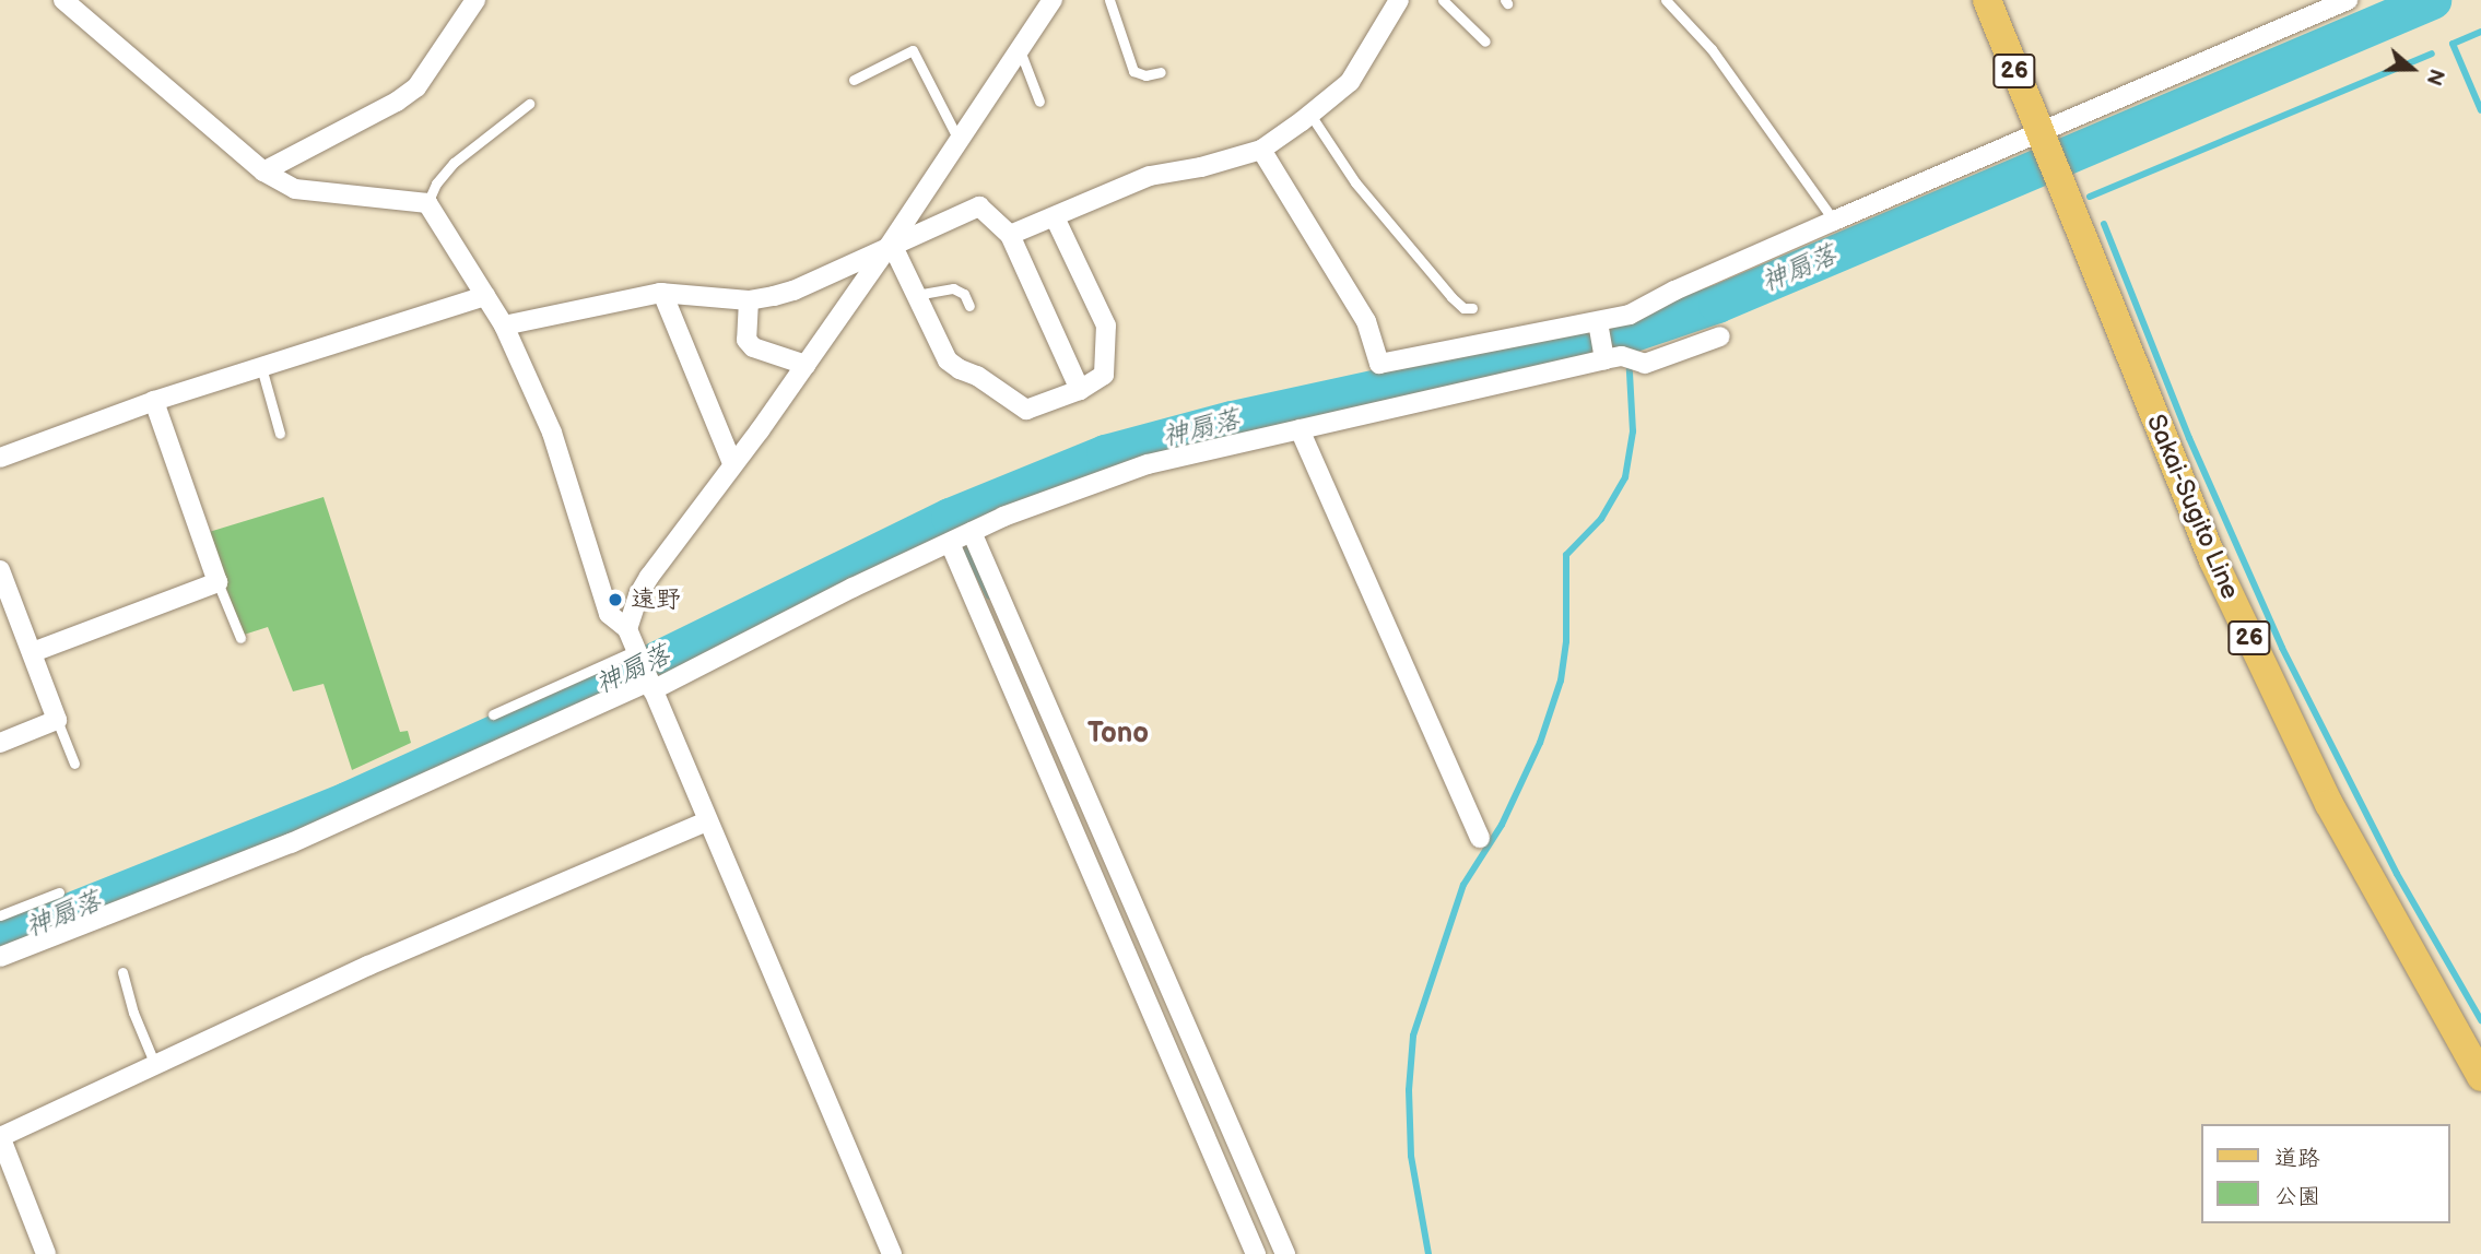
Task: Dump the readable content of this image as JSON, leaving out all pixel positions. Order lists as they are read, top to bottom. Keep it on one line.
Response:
{"streets":{"main road":["26","Sakai-Sugito Line"]},"districts":["Tono"],"water":["神扇落"],"places":["遠野"],"legend":["道路","公園"],"north":"right"}
